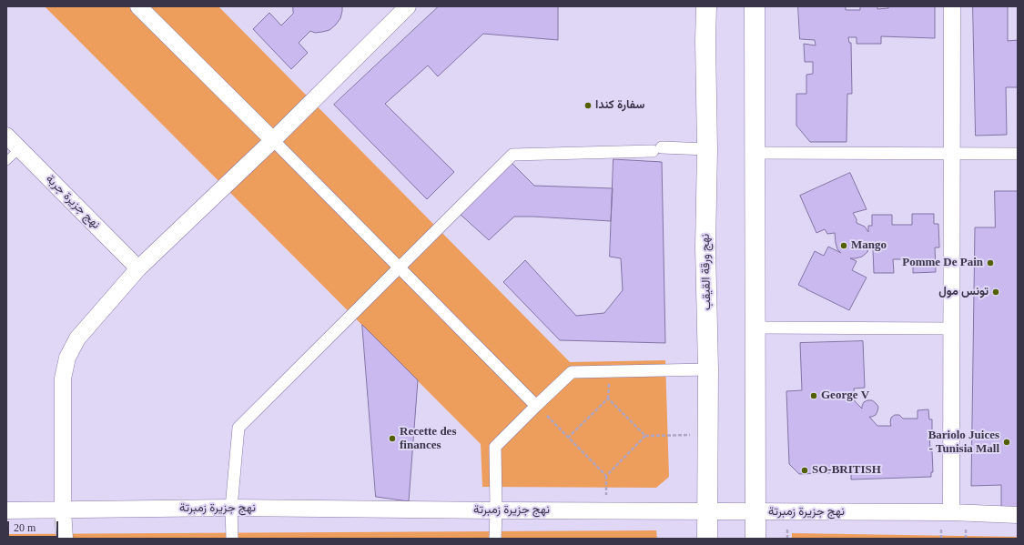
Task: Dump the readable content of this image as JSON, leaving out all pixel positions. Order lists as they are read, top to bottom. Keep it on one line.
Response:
{"streets":{"main road":["نهج ورقة القيقب"],"street":["نهج جزيرة جربة","نهج جزيرة زمبرتة"]},"crossings":[["نهج ورقة القيقب","نهج جزيرة زمبرتة"]],"places":["سفارة كندا","Mango","Pomme De Pain","تونس مول","George V","Recette des finances","Bariolo Juices - Tunisia Mall","SO-BRITISH"],"scale_bar":"20 m"}
